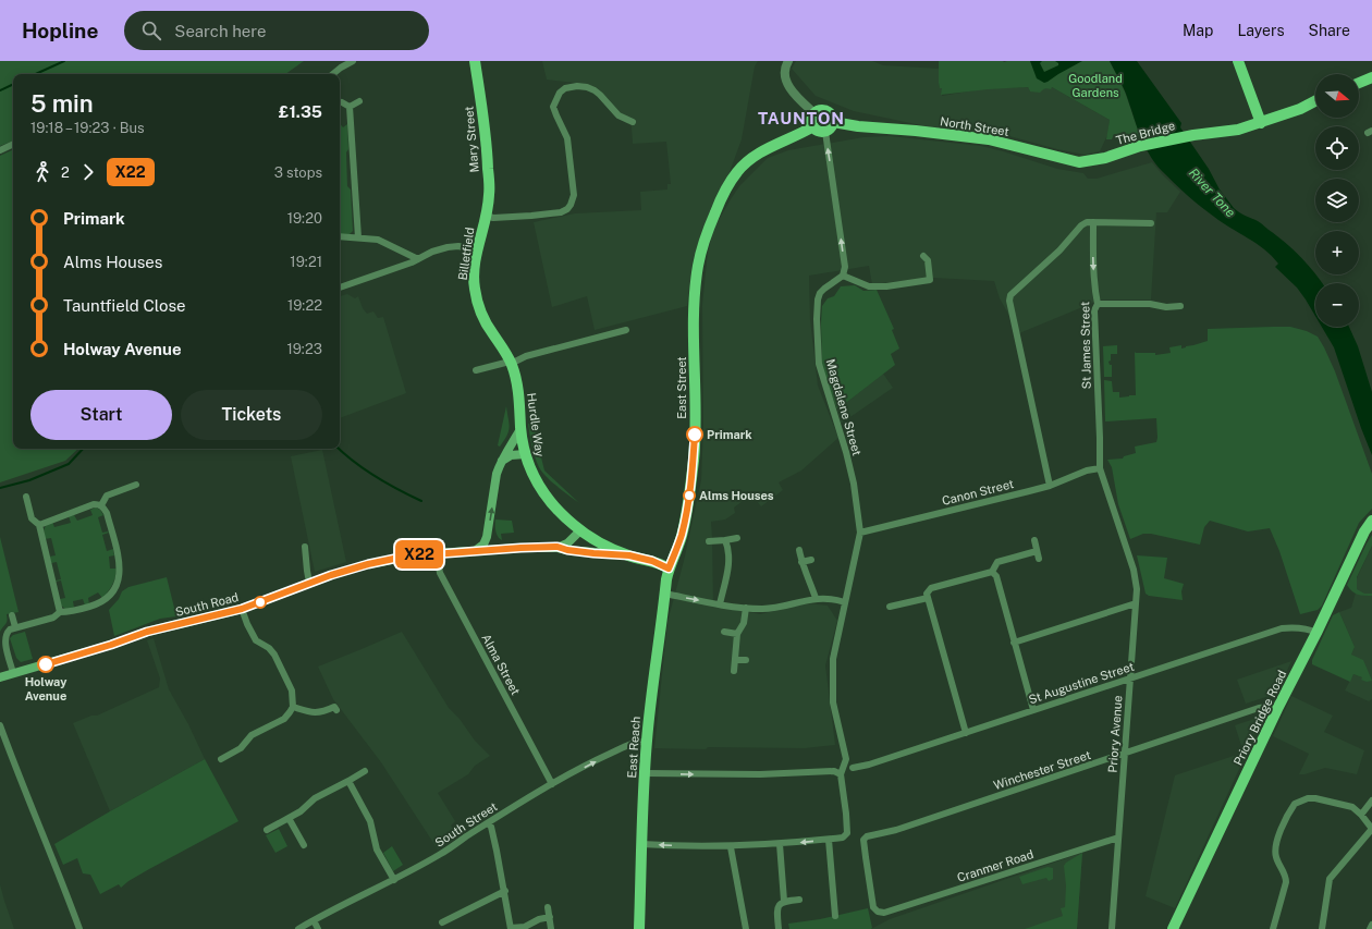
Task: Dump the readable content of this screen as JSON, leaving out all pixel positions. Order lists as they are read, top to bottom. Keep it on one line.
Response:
{"streets":{"main road":["North Street","The Bridge","Mary Street","Billetfield","East Street","Hurdle Way","South Road","Priory Bridge Road","East Reach"],"street":["St James Street","Magdalene Street","Canon Street","Alma Street","St Augustine Street","Priory Avenue","Winchester Street","South Street","Cranmer Road"]},"crossings":[["North Street","The Bridge"],["North Street","East Street"],["Mary Street","Billetfield"],["Billetfield","Hurdle Way"],["St James Street","Canon Street"],["St James Street","Priory Avenue"],["East Street","Hurdle Way"],["East Street","East Reach"],["Magdalene Street","Canon Street"],["Hurdle Way","East Reach"],["Canon Street","Priory Avenue"],["South Road","Alma Street"],["Alma Street","South Street"],["St Augustine Street","Priory Bridge Road"],["St Augustine Street","Priory Avenue"],["Priory Bridge Road","Winchester Street"],["Priory Avenue","Winchester Street"],["Priory Avenue","Cranmer Road"],["East Reach","South Street"],["Winchester Street","Cranmer Road"]],"districts":["TAUNTON"],"water":["River Tone"],"parks":["Goodland Gardens"],"places":["Primark","Alms Houses","Holway Avenue"],"lines":["bus line X22"],"north":"right","page":{"header":"Hopline","search":"Search here","nav":["Map","Layers","Share"],"on_map":"X22","map_buttons":["+","−"],"heading":["5 min","19:18 – 19:23 · Bus","£1.35"],"legs":["2","X22","3 stops"],"list":[{"name":"Primark","value":"19:20"},{"name":"Alms Houses","value":"19:21"},{"name":"Tauntfield Close","value":"19:22"},{"name":"Holway Avenue","value":"19:23"}],"buttons":["Start","Tickets"]}}
